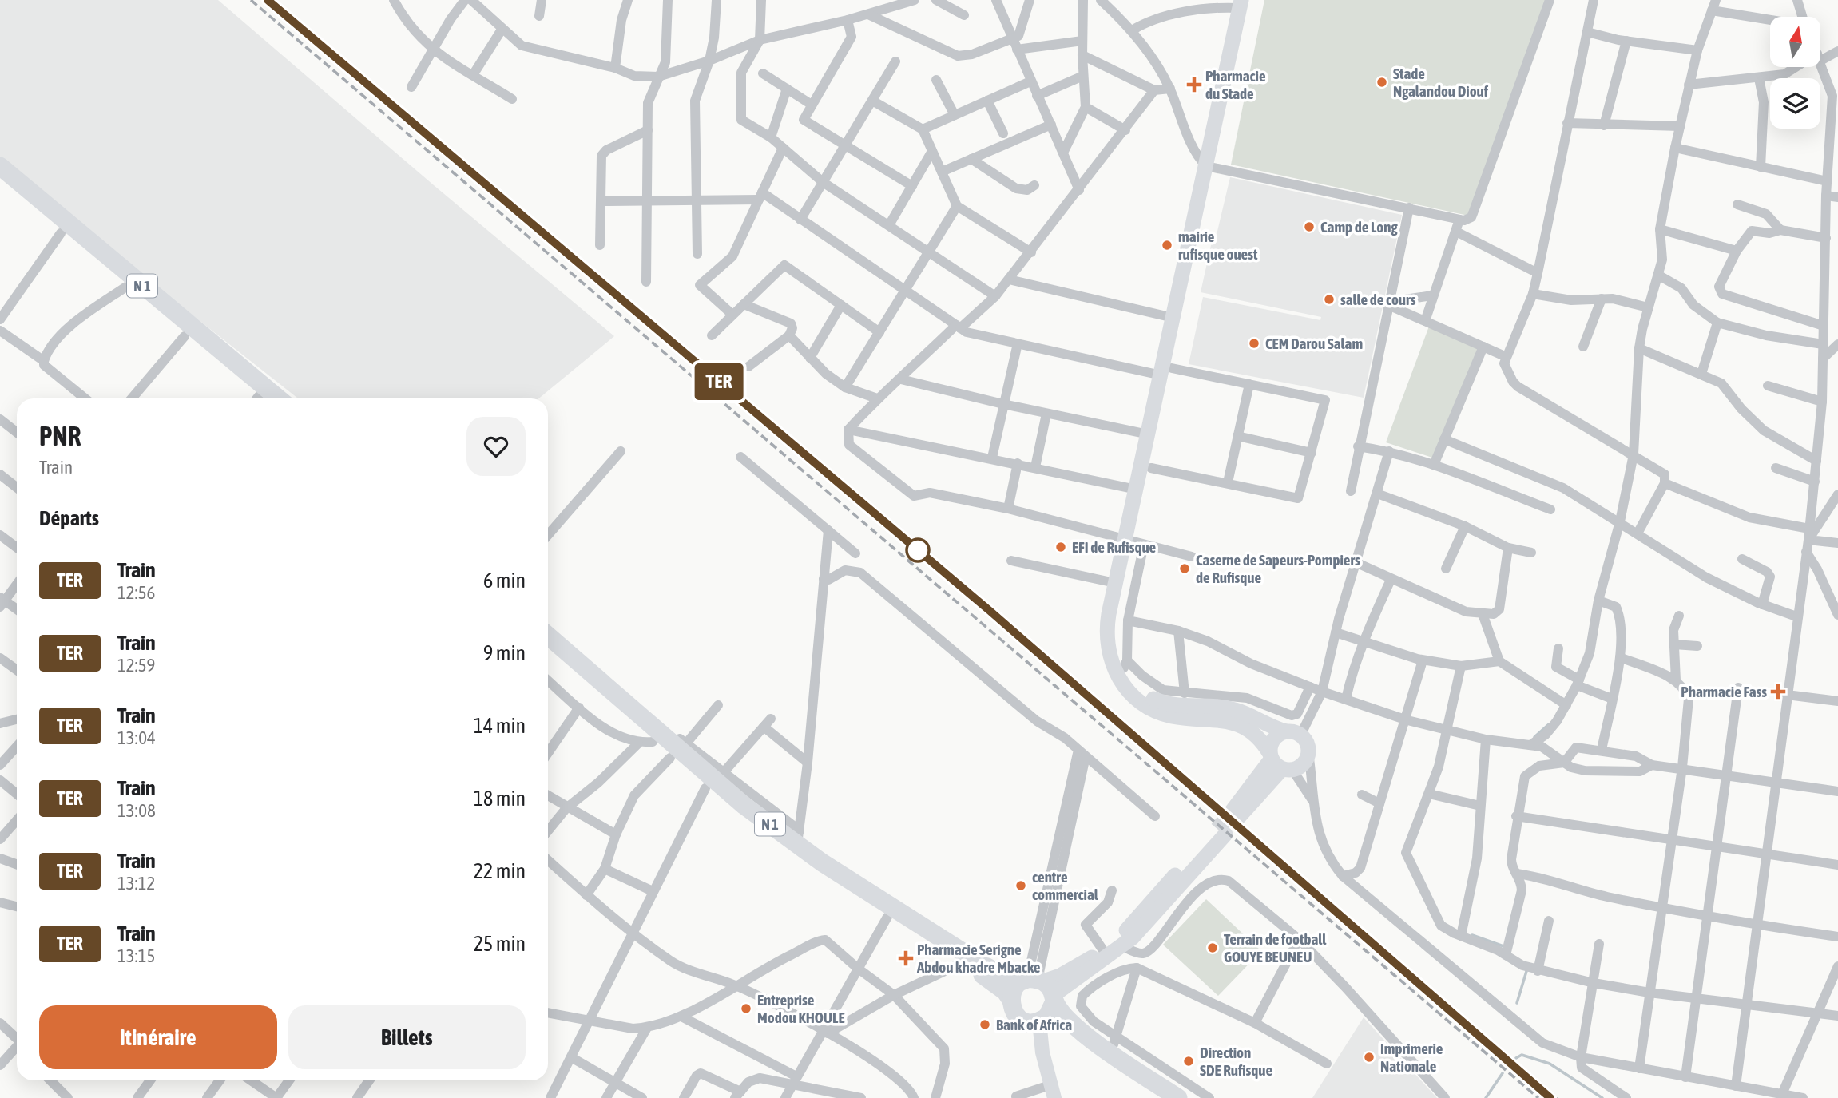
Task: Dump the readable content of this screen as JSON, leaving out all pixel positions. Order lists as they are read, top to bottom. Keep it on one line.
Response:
{"streets":{"highway":["N 1"]},"places":{"other":["Stade Ngalandou Diouf","Camp de Long","mairie rufisque ouest","salle de cours","CEM Darou Salam","EFI de Rufisque","Caserne de Sapeurs-Pompiers de Rufisque","centre commercial","Terrain de football GOUYE BEUNEU","Entreprise Modou KHOULE","Bank of Africa","Imprimerie Nationale","Direction SDE Rufisque"],"health":["Pharmacie du Stade","Pharmacie Fass","Pharmacie Serigne Abdou khadre Mbacke"]},"north":"top","page":{"on_map":"TER","heading":[["PNR","Train"],"Départs"],"list":[{"mark":"TER","name":"Train","note":"12:56","value":"6 min"},{"mark":"TER","name":"Train","note":"12:59","value":"9 min"},{"mark":"TER","name":"Train","note":"13:04","value":"14 min"},{"mark":"TER","name":"Train","note":"13:08","value":"18 min"},{"mark":"TER","name":"Train","note":"13:12","value":"22 min"},{"mark":"TER","name":"Train","note":"13:15","value":"25 min"}],"buttons":["Itinéraire","Billets"]}}
